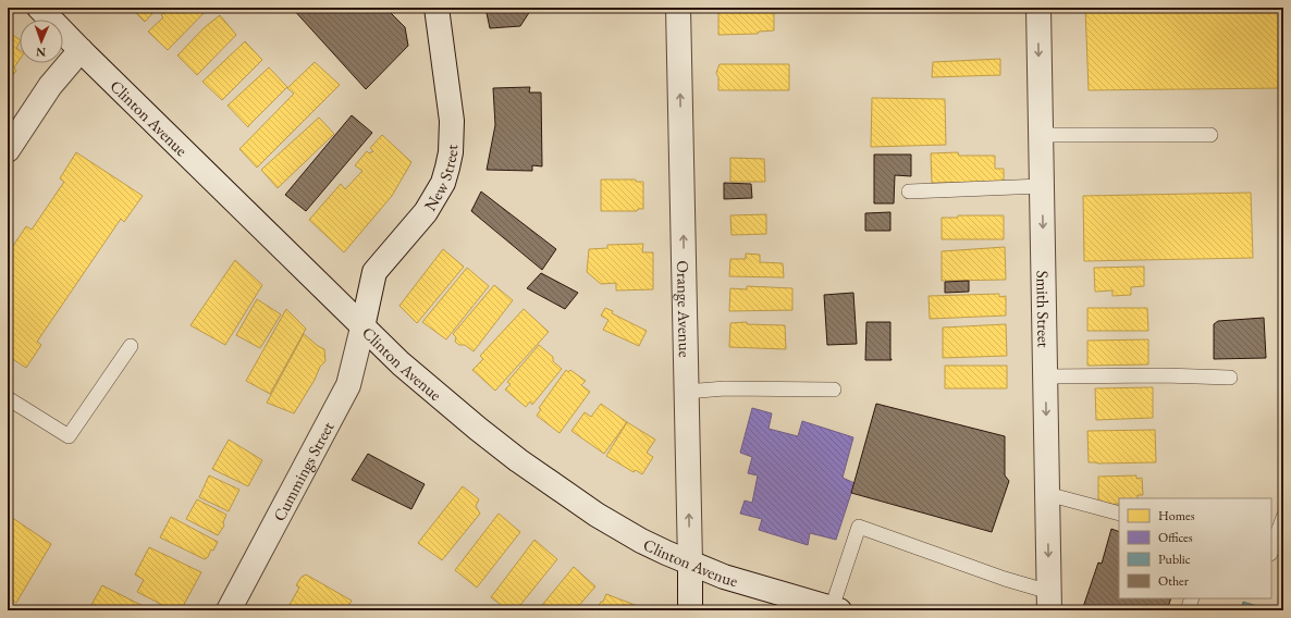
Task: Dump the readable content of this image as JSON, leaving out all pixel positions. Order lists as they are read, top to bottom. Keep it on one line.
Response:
{"streets":{"street":["Clinton Avenue","New Street","Orange Avenue","Smith Street","Cummings Street"]},"crossings":[["Clinton Avenue","New Street"],["Clinton Avenue","Orange Avenue"],["Clinton Avenue","Cummings Street"],["New Street","Cummings Street"]],"one_way":["Orange Avenue","Smith Street"],"legend":["Homes","Offices","Public","Other"],"north":"bottom"}
